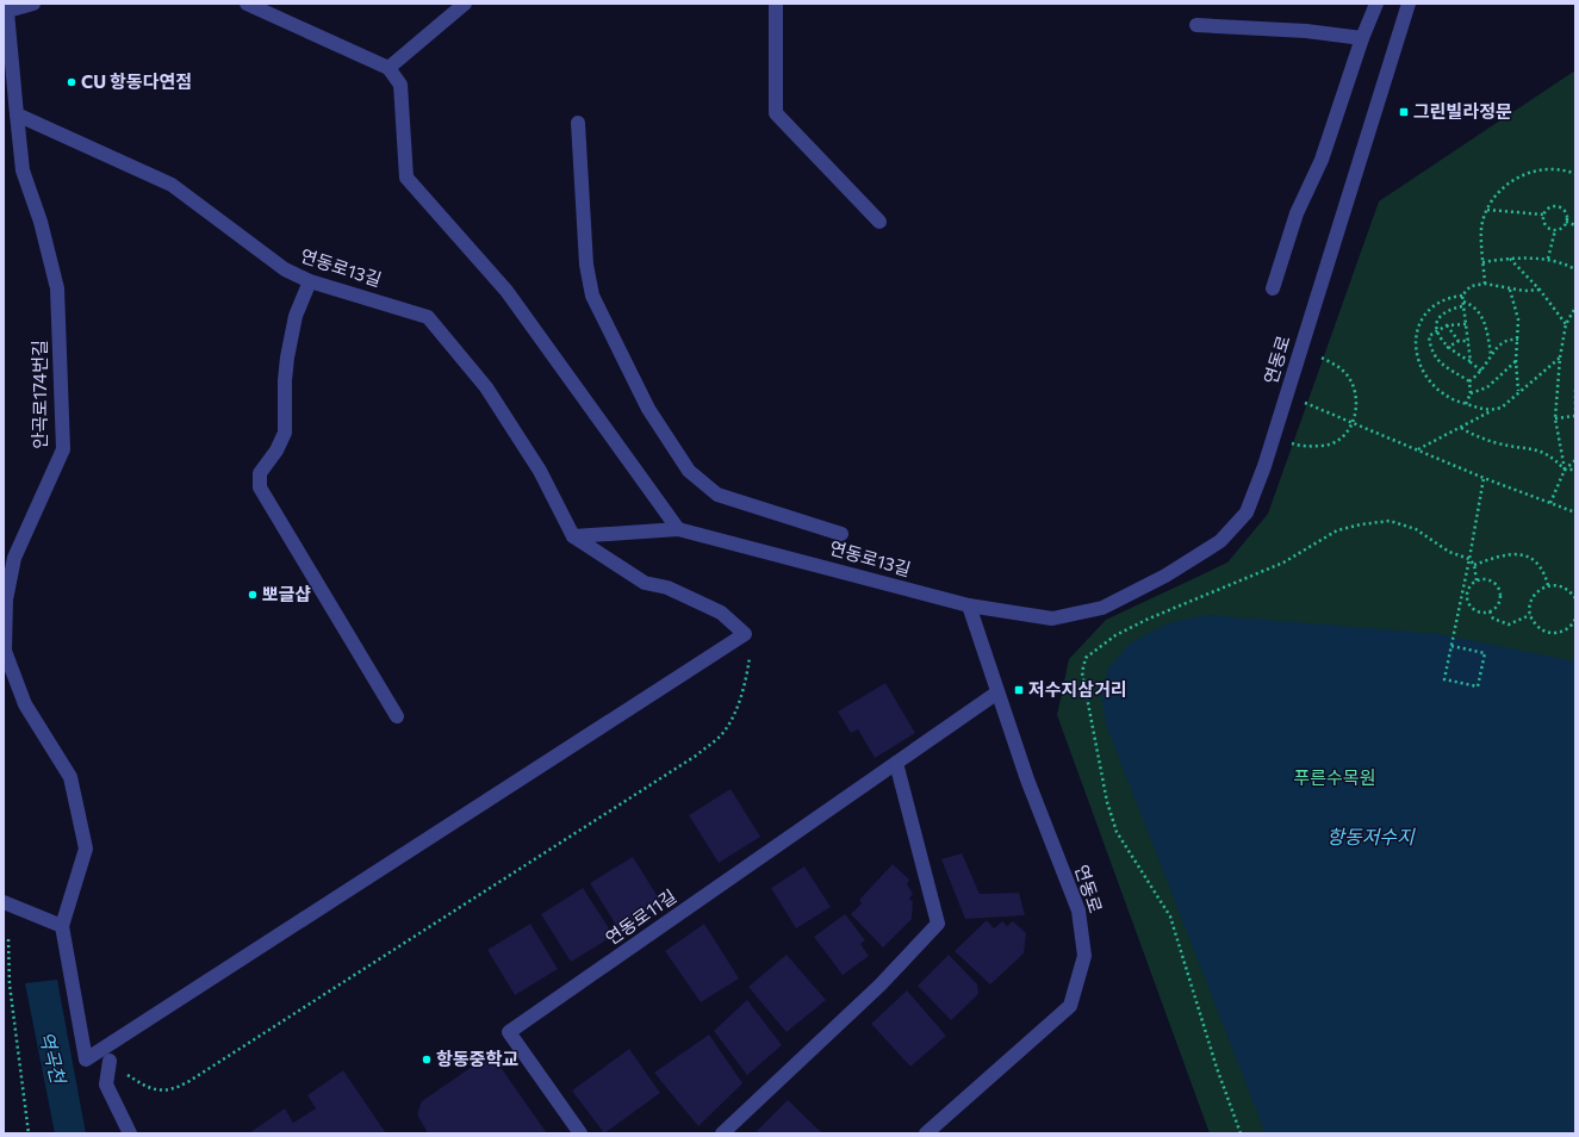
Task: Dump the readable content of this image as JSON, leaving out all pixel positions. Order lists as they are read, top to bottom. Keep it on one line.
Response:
{"streets":{"street":["연동로13길","연동로","안곡로174번길","연동로11길"]},"crossings":[["연동로13길","연동로"],["연동로13길","안곡로174번길"],["연동로","연동로11길"]],"water":["항동저수지","역곡천"],"parks":["푸른수목원"],"places":{"other":["CU 항동다연점","뽀글샵","항동중학교"],"transit":["그린빌라정문","저수지삼거리"]}}
